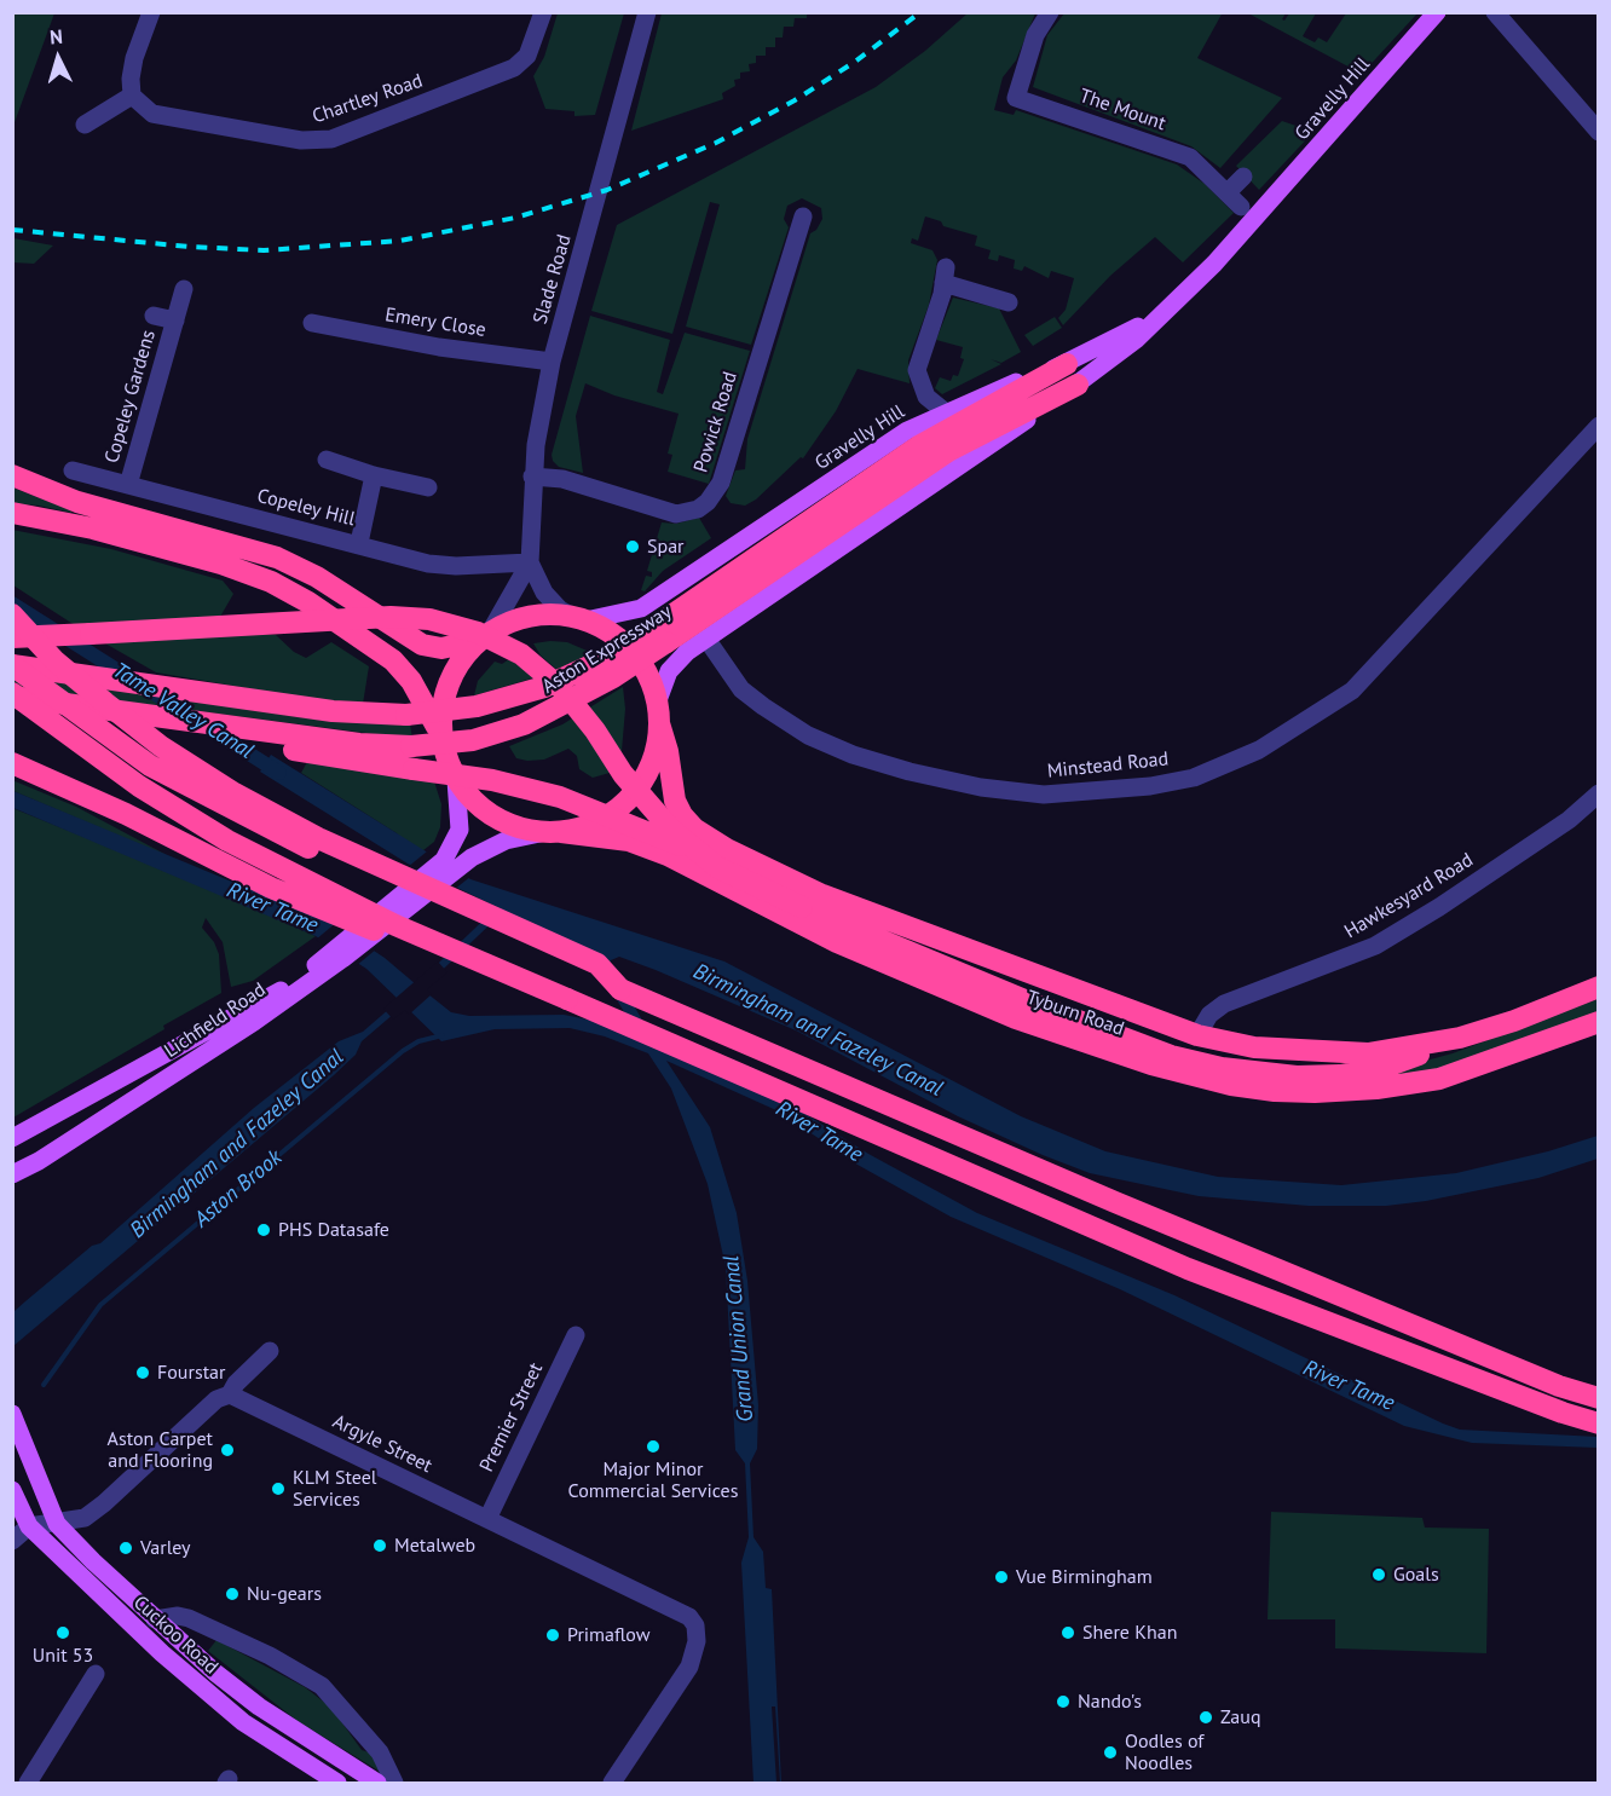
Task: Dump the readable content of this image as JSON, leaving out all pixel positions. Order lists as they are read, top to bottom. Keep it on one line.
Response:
{"streets":{"highway":["Aston Expressway","Tyburn Road"],"main road":["Gravelly Hill","Lichfield Road","Cuckoo Road"],"street":["Chartley Road","The Mount","Slade Road","Emery Close","Copeley Gardens","Powick Road","Copeley Hill","Minstead Road","Hawkesyard Road","Premier Street","Argyle Street"]},"crossings":[["Gravelly Hill","Slade Road"],["Gravelly Hill","Aston Expressway"],["Gravelly Hill","Minstead Road"],["Gravelly Hill","Tyburn Road"],["Slade Road","Emery Close"],["Slade Road","Powick Road"],["Slade Road","Copeley Hill"],["Slade Road","Tyburn Road"],["Copeley Gardens","Copeley Hill"],["Hawkesyard Road","Tyburn Road"],["Premier Street","Argyle Street"]],"water":["Tame Valley Canal","River Tame","Birmingham and Fazeley Canal","Aston Brook","Grand Union Canal"],"places":["Spar","PHS Datasafe","Fourstar","Major Minor Commercial Services","Aston Carpet and Flooring","KLM Steel Services","Metalweb","Varley","Goals","Vue Birmingham","Nu-gears","Unit 53","Shere Khan","Primaflow","Nando's","Zauq","Oodles of Noodles"],"north":"top"}
